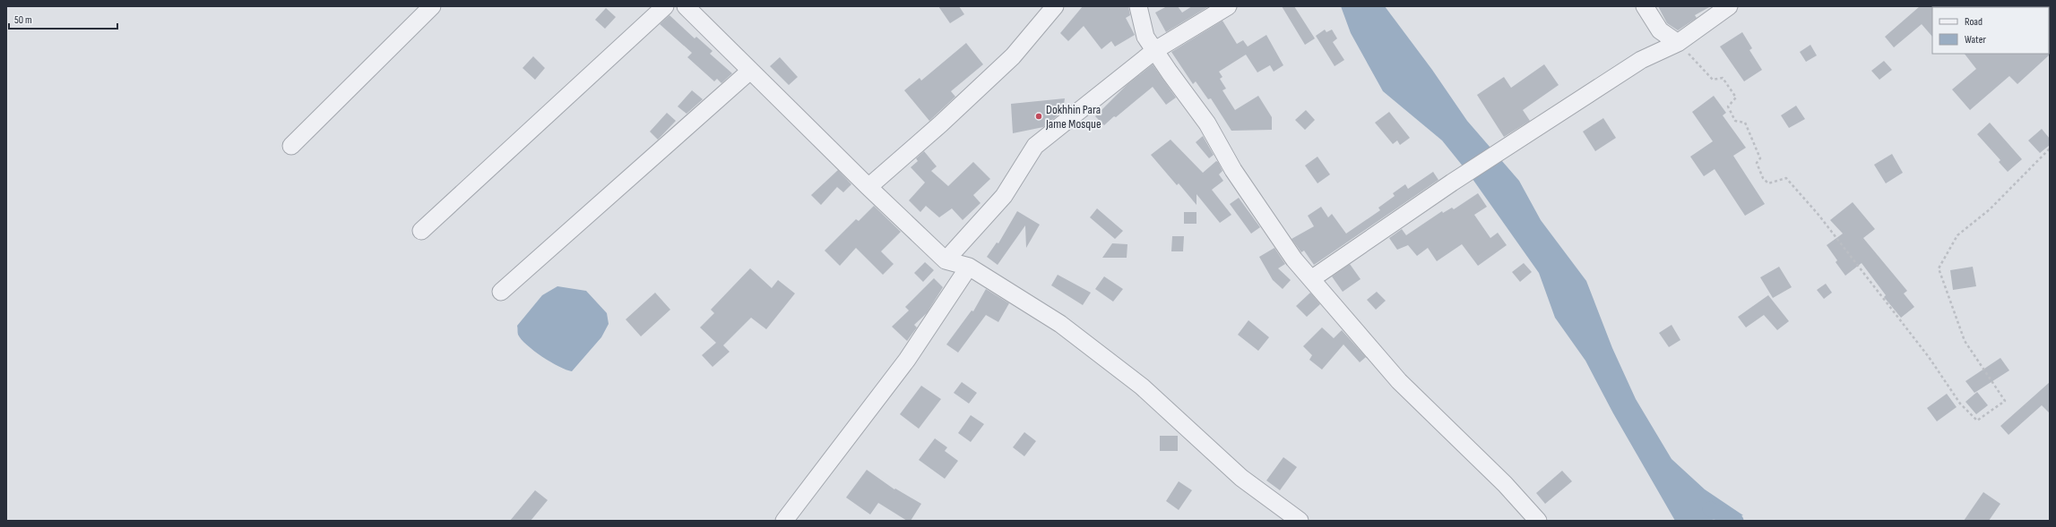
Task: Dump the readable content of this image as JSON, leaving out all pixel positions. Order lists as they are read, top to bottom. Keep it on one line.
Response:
{"places":["Dokhhin Para Jame Mosque"],"legend":["Road","Water"],"scale_bar":"50 m"}
